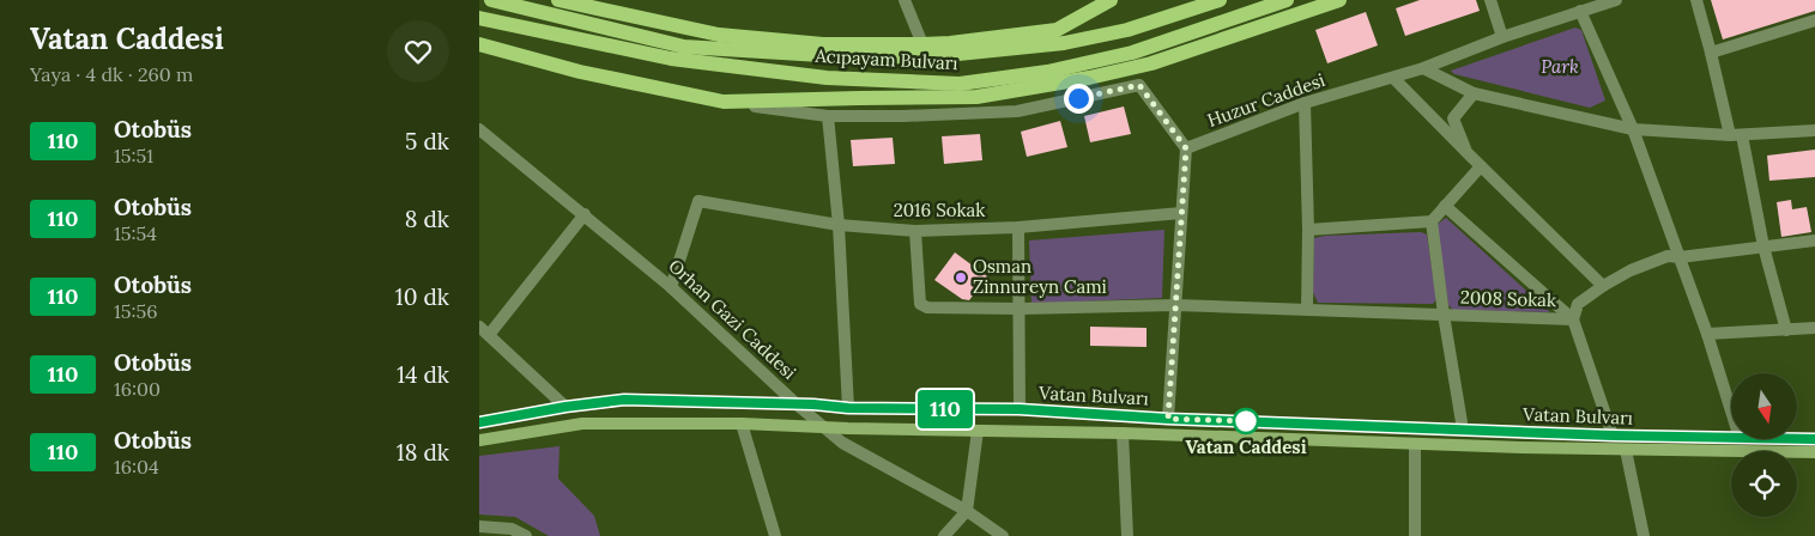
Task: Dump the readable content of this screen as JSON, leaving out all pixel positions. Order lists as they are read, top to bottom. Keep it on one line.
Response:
{"streets":{"main road":["Acıpayam Bulvarı","Vatan Bulvarı"],"street":["Huzur Caddesi","2016 Sokak","2008 Sokak","Orhan Gazi Caddesi"]},"crossings":[["2016 Sokak","2008 Sokak"],["2016 Sokak","Orhan Gazi Caddesi"],["Orhan Gazi Caddesi","Vatan Bulvarı"]],"parks":["Park"],"places":["Osman Zinnureyn Cami","Vatan Caddesi"],"lines":["bus line 110"],"north":"bottom","page":{"heading":["Vatan Caddesi","Yaya · 4 dk · 260 m"],"on_map":"110","list":[{"mark":"110","name":"Otobüs","note":"15:51","value":"5 dk"},{"mark":"110","name":"Otobüs","note":"15:54","value":"8 dk"},{"mark":"110","name":"Otobüs","note":"15:56","value":"10 dk"},{"mark":"110","name":"Otobüs","note":"16:00","value":"14 dk"},{"mark":"110","name":"Otobüs","note":"16:04","value":"18 dk"}]}}
